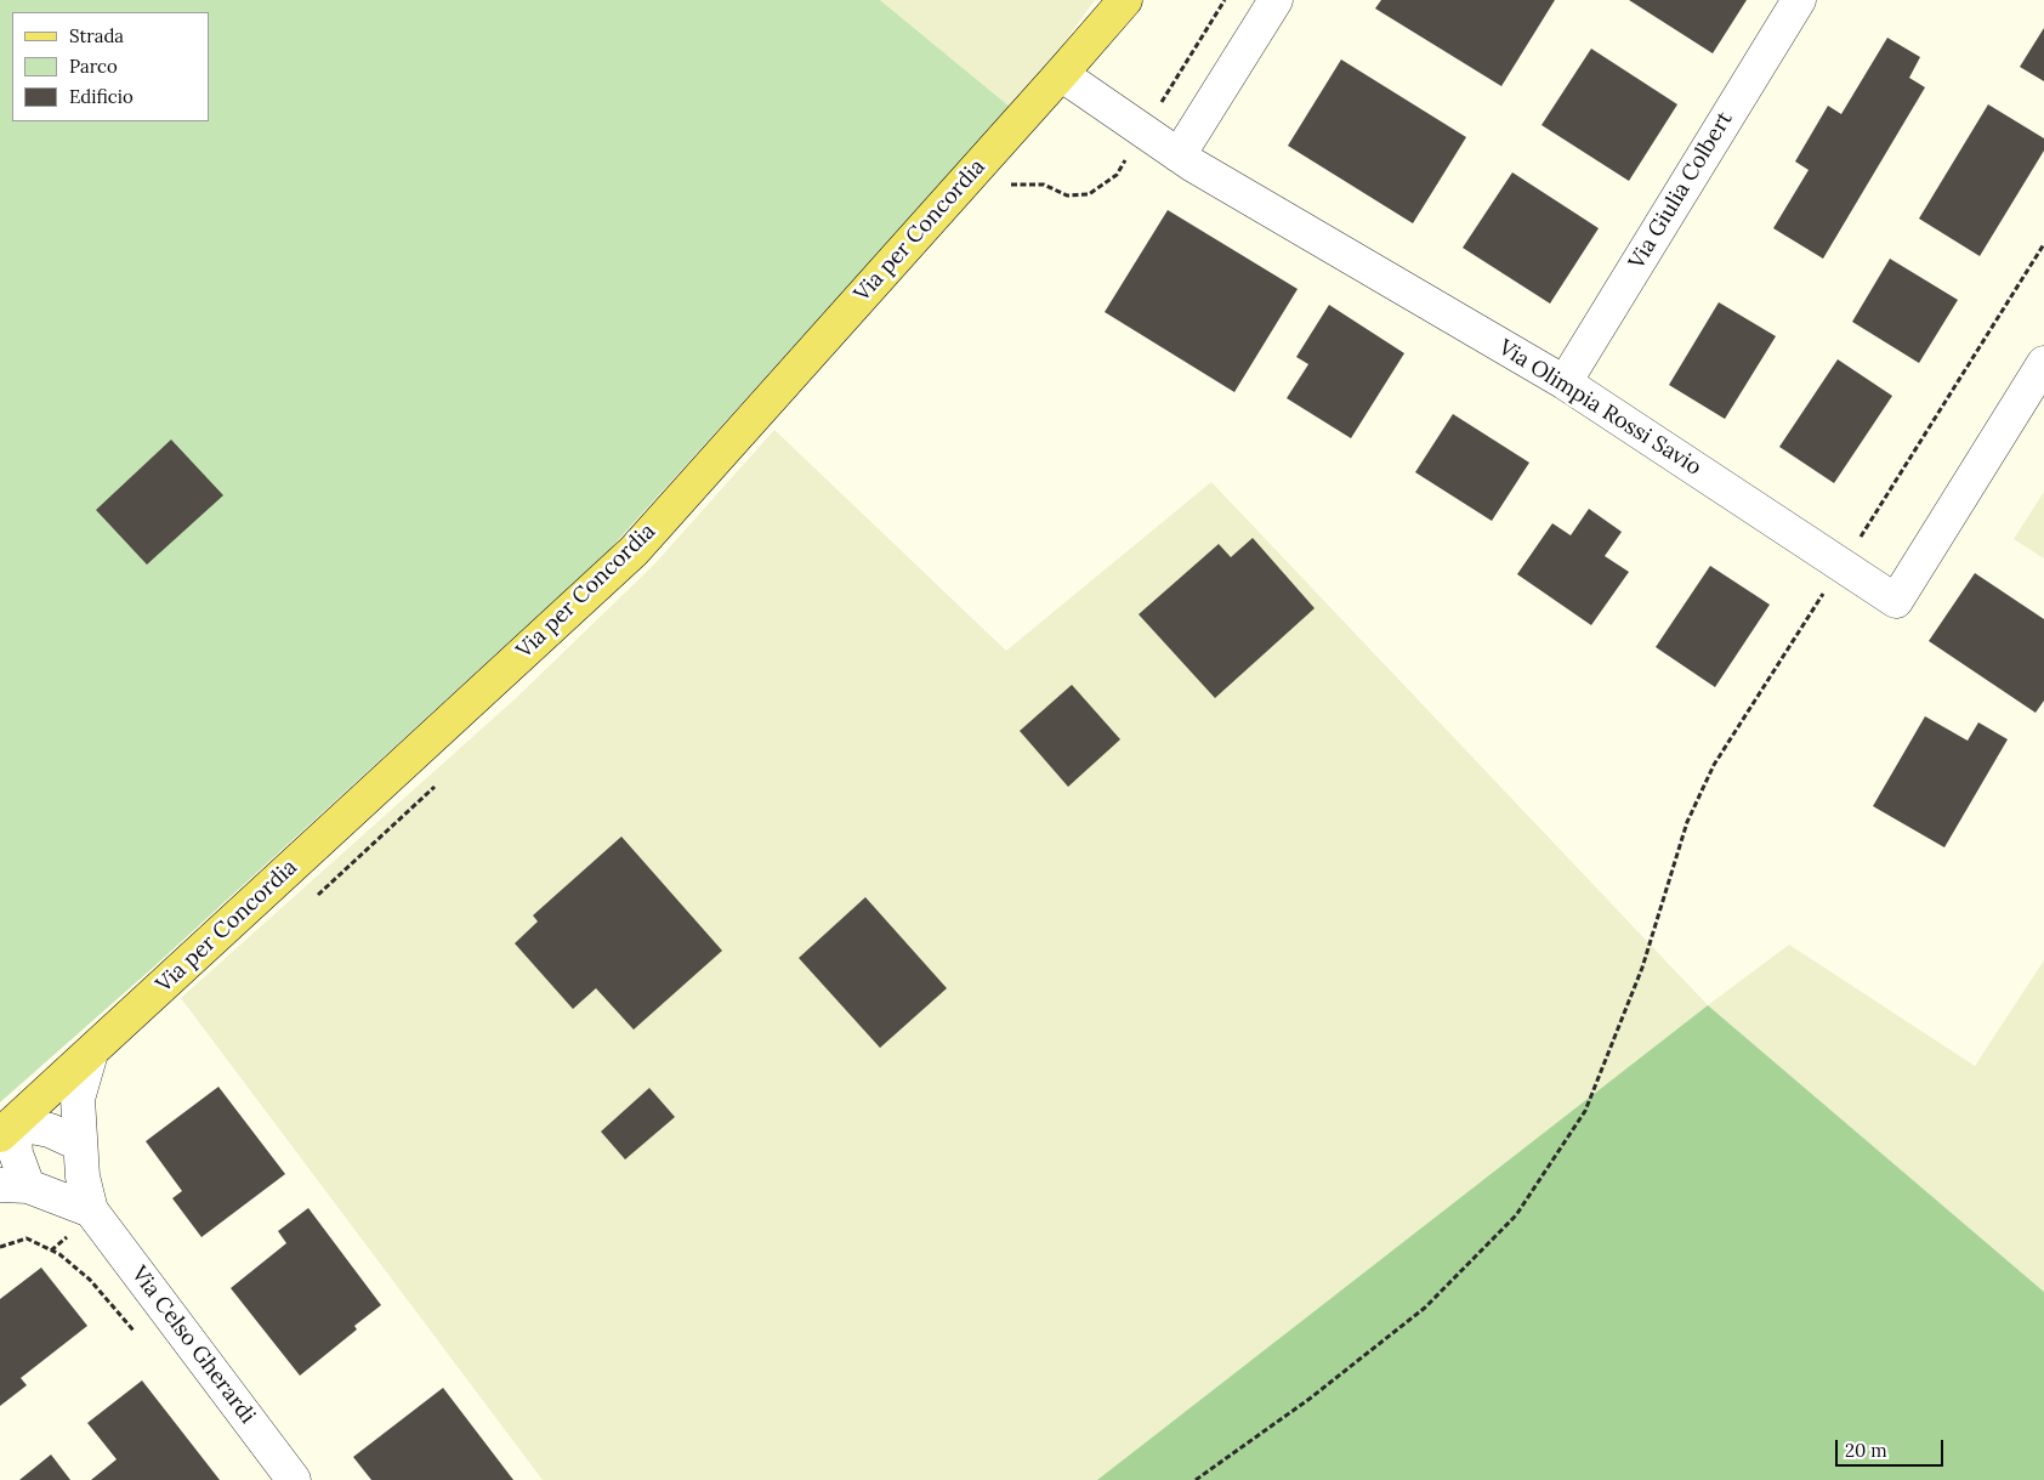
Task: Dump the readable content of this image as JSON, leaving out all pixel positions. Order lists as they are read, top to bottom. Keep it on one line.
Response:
{"streets":{"main road":["Via per Concordia"],"street":["Via Giulia Colbert","Via Olimpia Rossi Savio","Via Celso Gherardi"]},"crossings":[["Via Giulia Colbert","Via Olimpia Rossi Savio"],["Via per Concordia","Via Olimpia Rossi Savio"],["Via per Concordia","Via Celso Gherardi"]],"legend":["Strada","Parco","Edificio"],"scale_bar":"20 m"}
